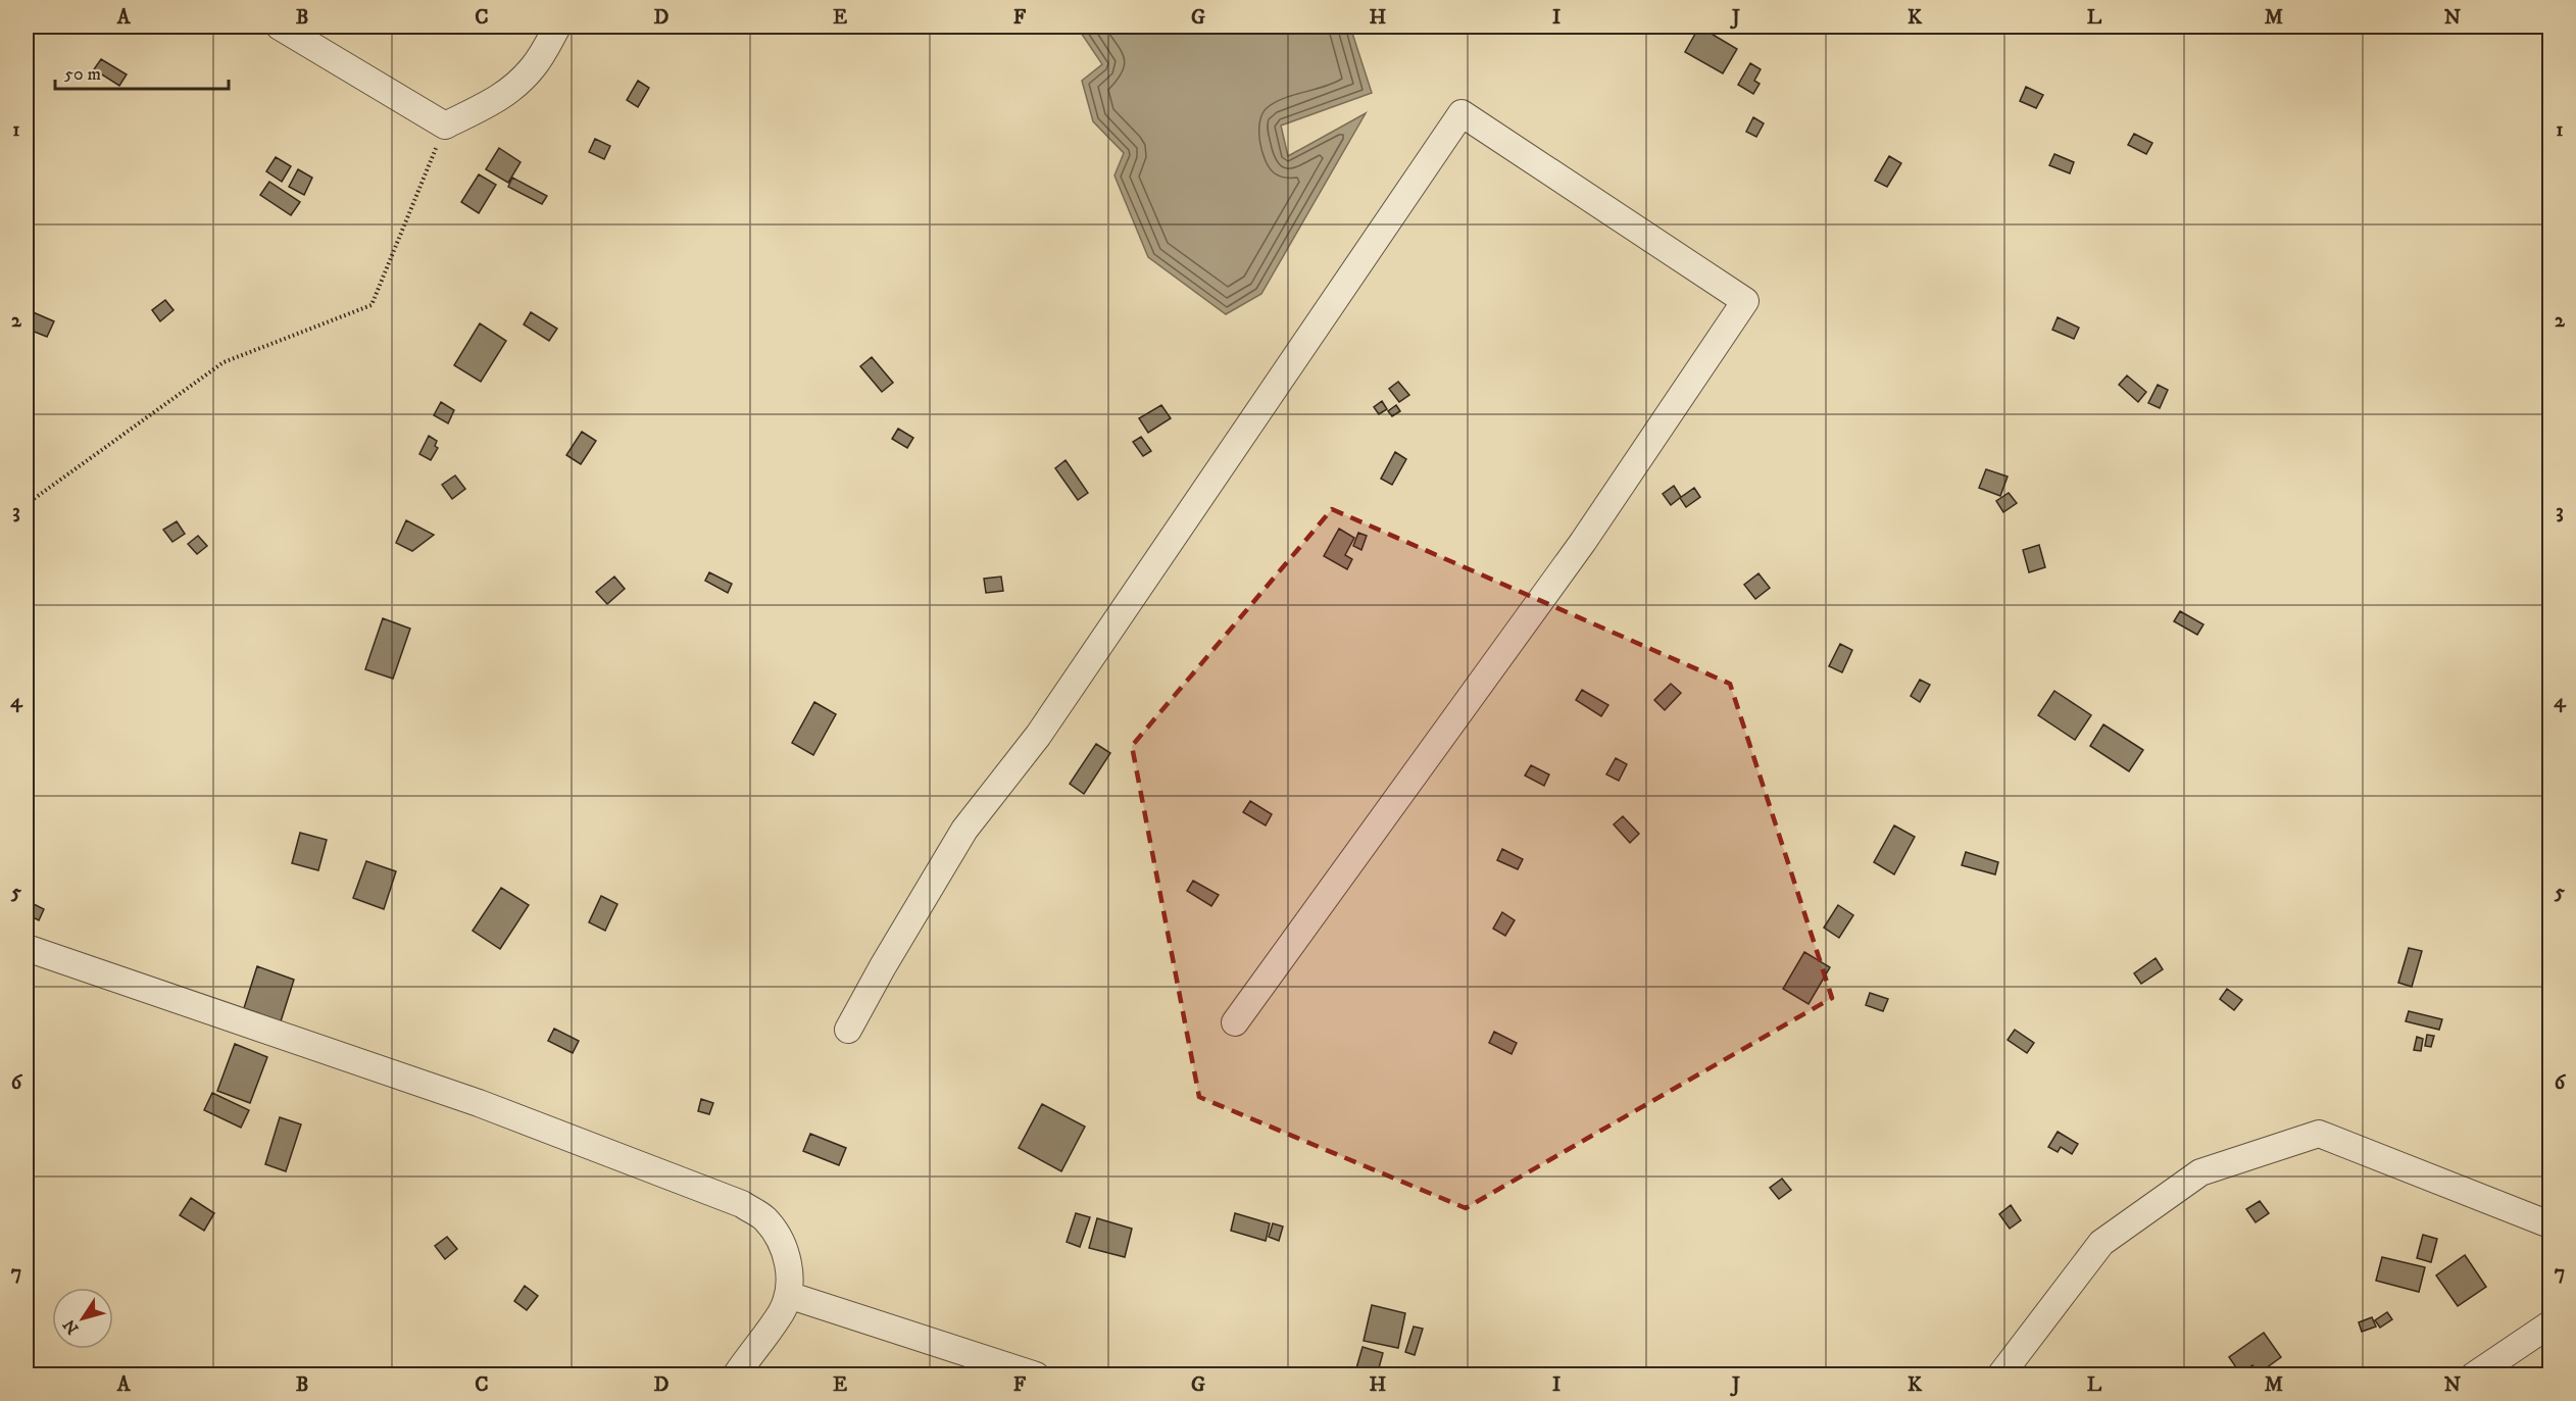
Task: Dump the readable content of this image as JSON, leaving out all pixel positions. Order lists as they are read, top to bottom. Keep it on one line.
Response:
{"scale_bar":"50 m","north":"bottom left","grid":{"columns":["A","B","C","D","E","F","G","H","I","J","K","L","M","N"],"rows":["1","2","3","4","5","6","7"]}}
